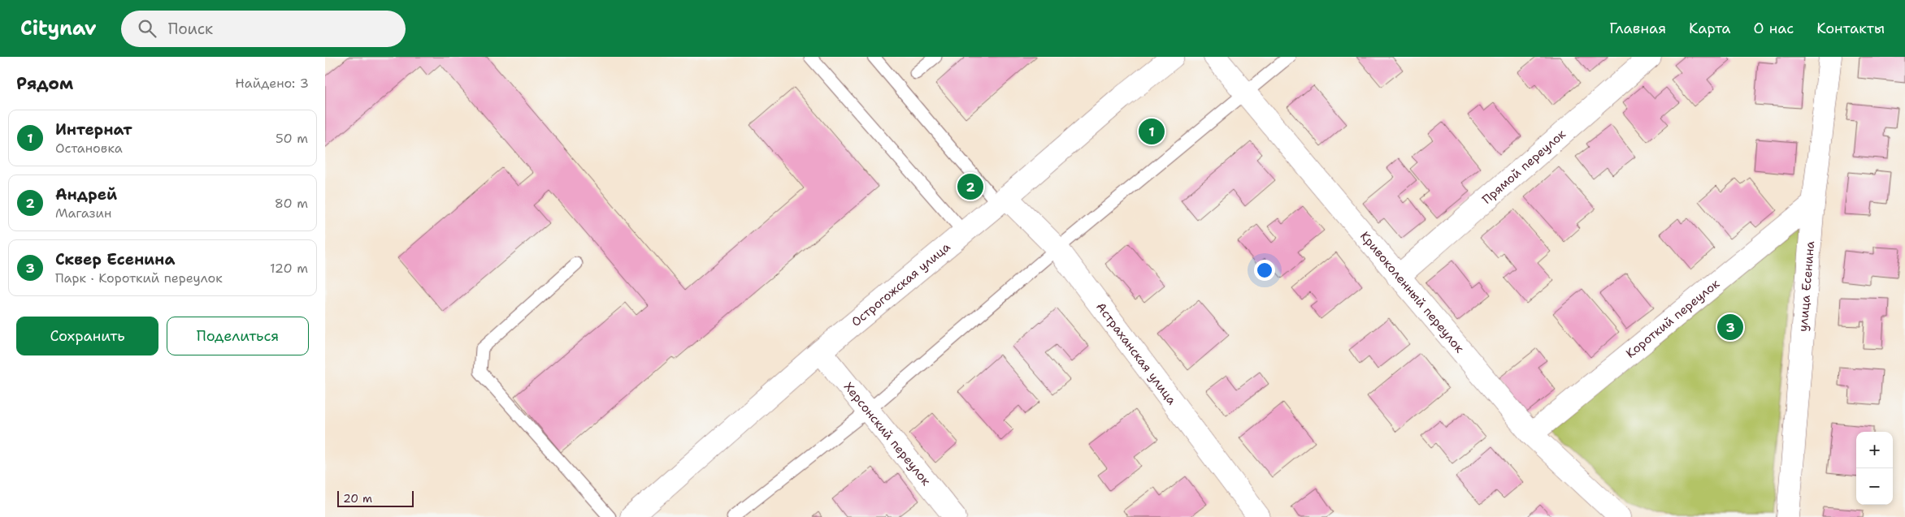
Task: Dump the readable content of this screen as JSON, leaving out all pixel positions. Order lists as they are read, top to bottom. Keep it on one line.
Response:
{"streets":{"street":["Прямой переулок","Острогожская улица","улица Есенина","Кривоколенный переулок","Короткий переулок","Астраханская улица","Херсонский переулок"]},"crossings":[["Прямой переулок","Кривоколенный переулок"],["Острогожская улица","Астраханская улица"],["Острогожская улица","Херсонский переулок"],["улица Есенина","Короткий переулок"],["Кривоколенный переулок","Короткий переулок"]],"scale_bar":"20 m","page":{"header":"Citynav","search":"Поиск","nav":["Главная","Карта","О нас","Контакты"],"heading":["Рядом","Найдено: 3"],"list":[{"mark":"1","name":"Интернат","note":"Остановка","value":"50 m"},{"mark":"2","name":"Андрей","note":"Магазин","value":"80 m"},{"mark":"3","name":"Сквер Есенина","note":"Парк · Короткий переулок","value":"120 m"}],"pins":["1","2","3"],"buttons":["Сохранить","Поделиться"],"map_buttons":["+","−"],"scale":"20 m"}}
